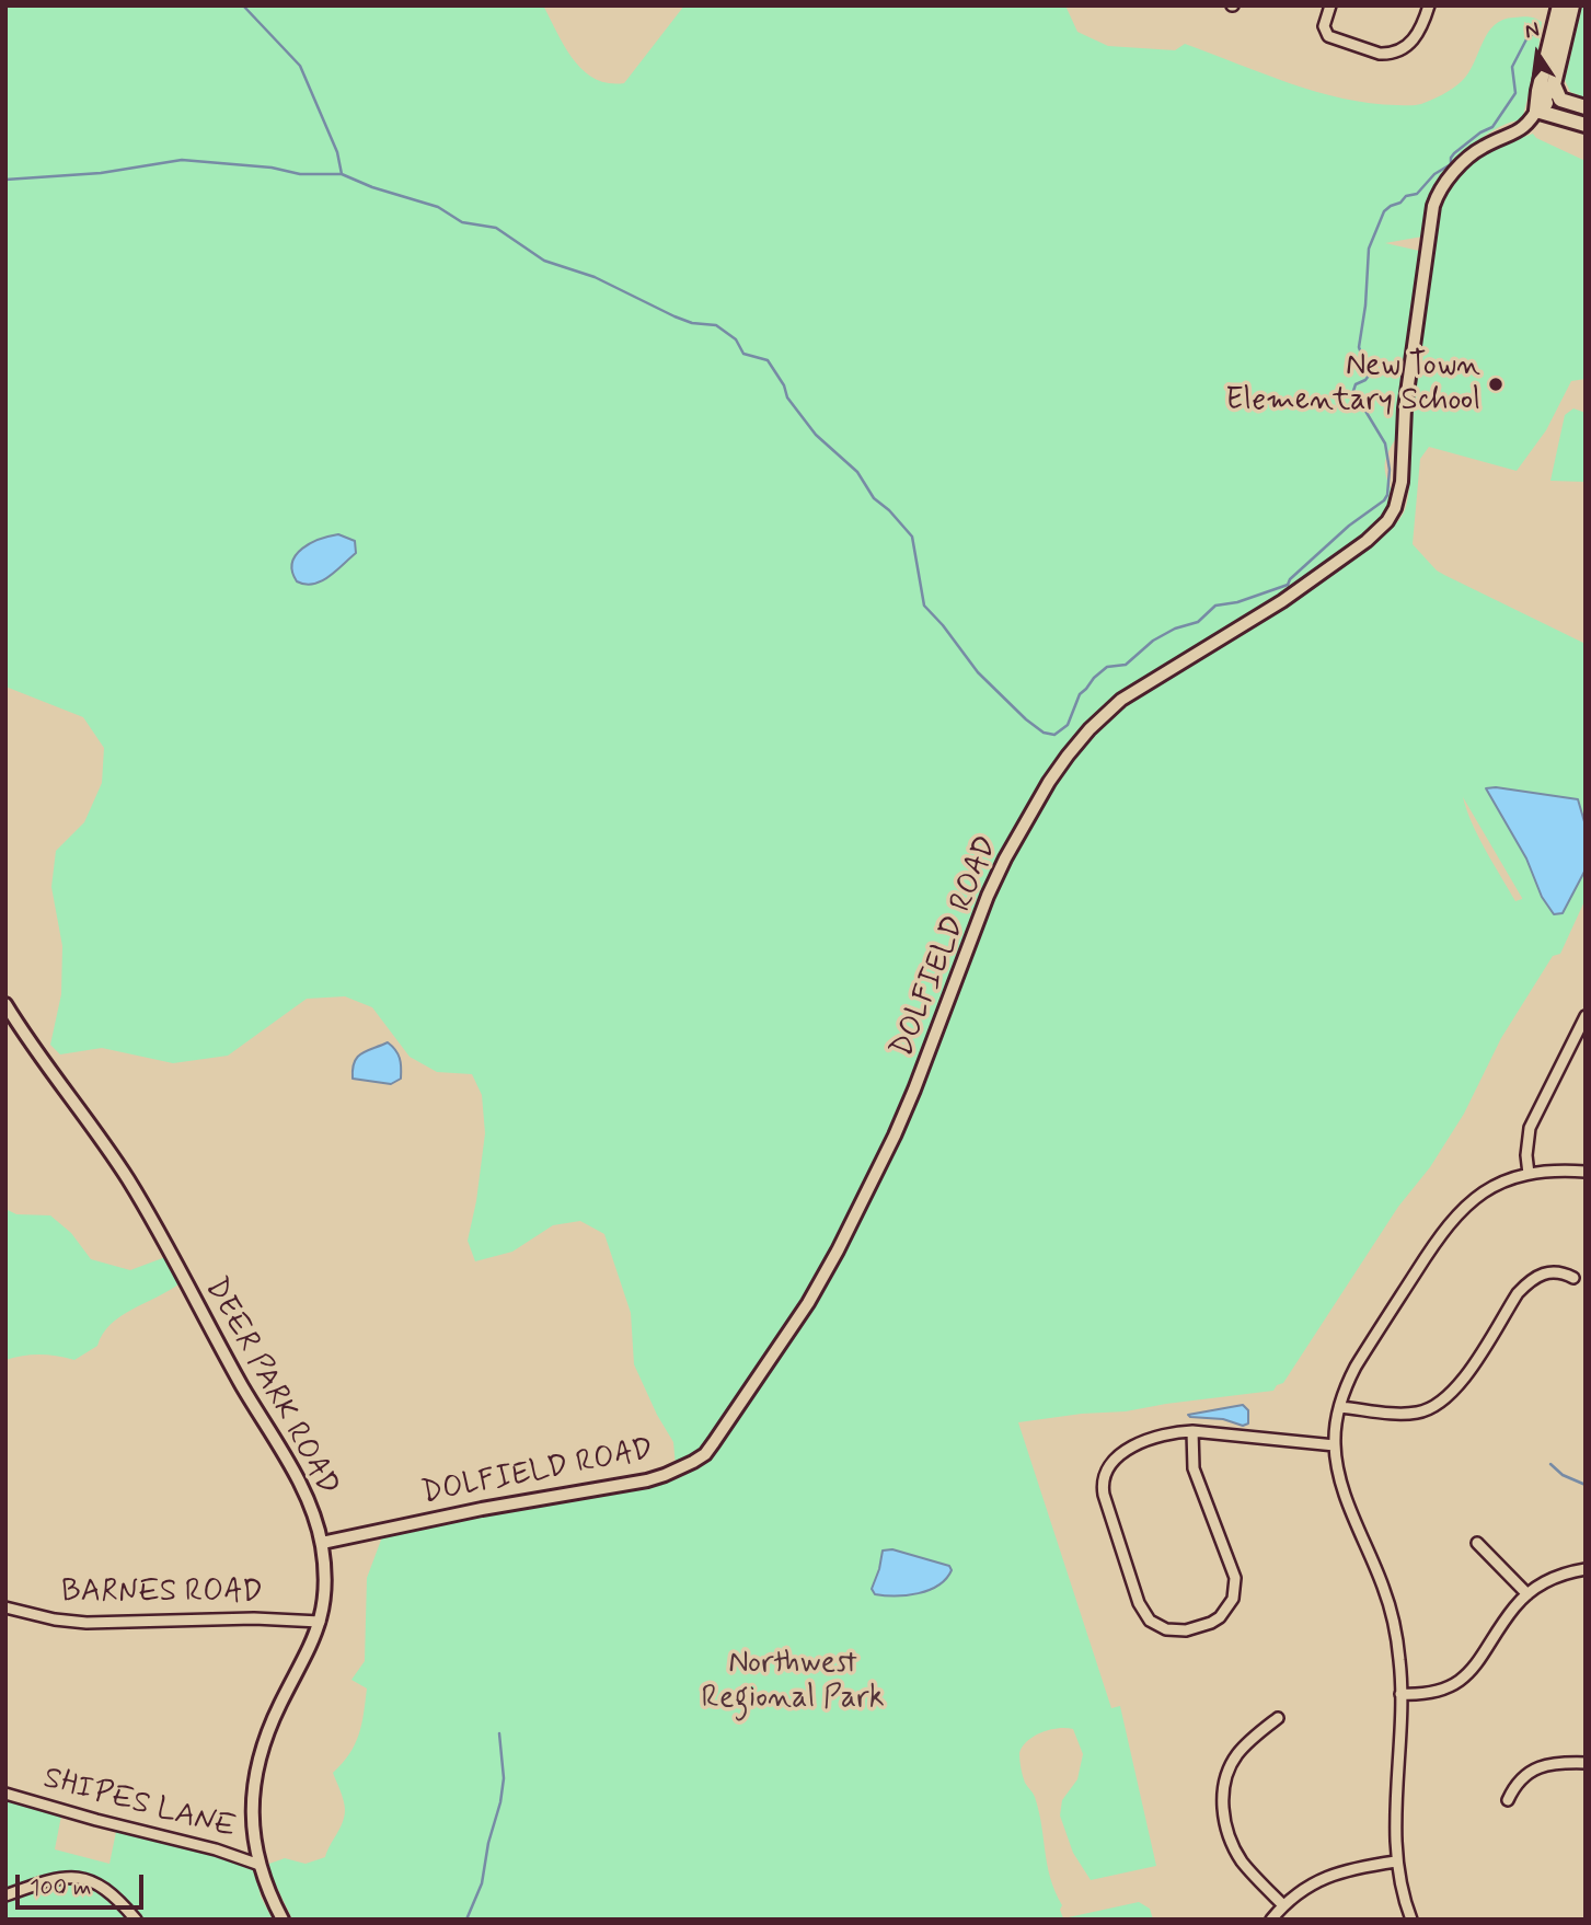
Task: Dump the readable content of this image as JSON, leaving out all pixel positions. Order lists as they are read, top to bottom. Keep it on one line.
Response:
{"streets":{"street":["DOLFIELD ROAD","DEER PARK ROAD","BARNES ROAD","SHIPES LANE"]},"crossings":[["DOLFIELD ROAD","DEER PARK ROAD"],["DEER PARK ROAD","BARNES ROAD"],["DEER PARK ROAD","SHIPES LANE"]],"parks":["Northwest Regional Park"],"places":["New Town Elementary School"],"scale_bar":"100 m","north":"top"}
